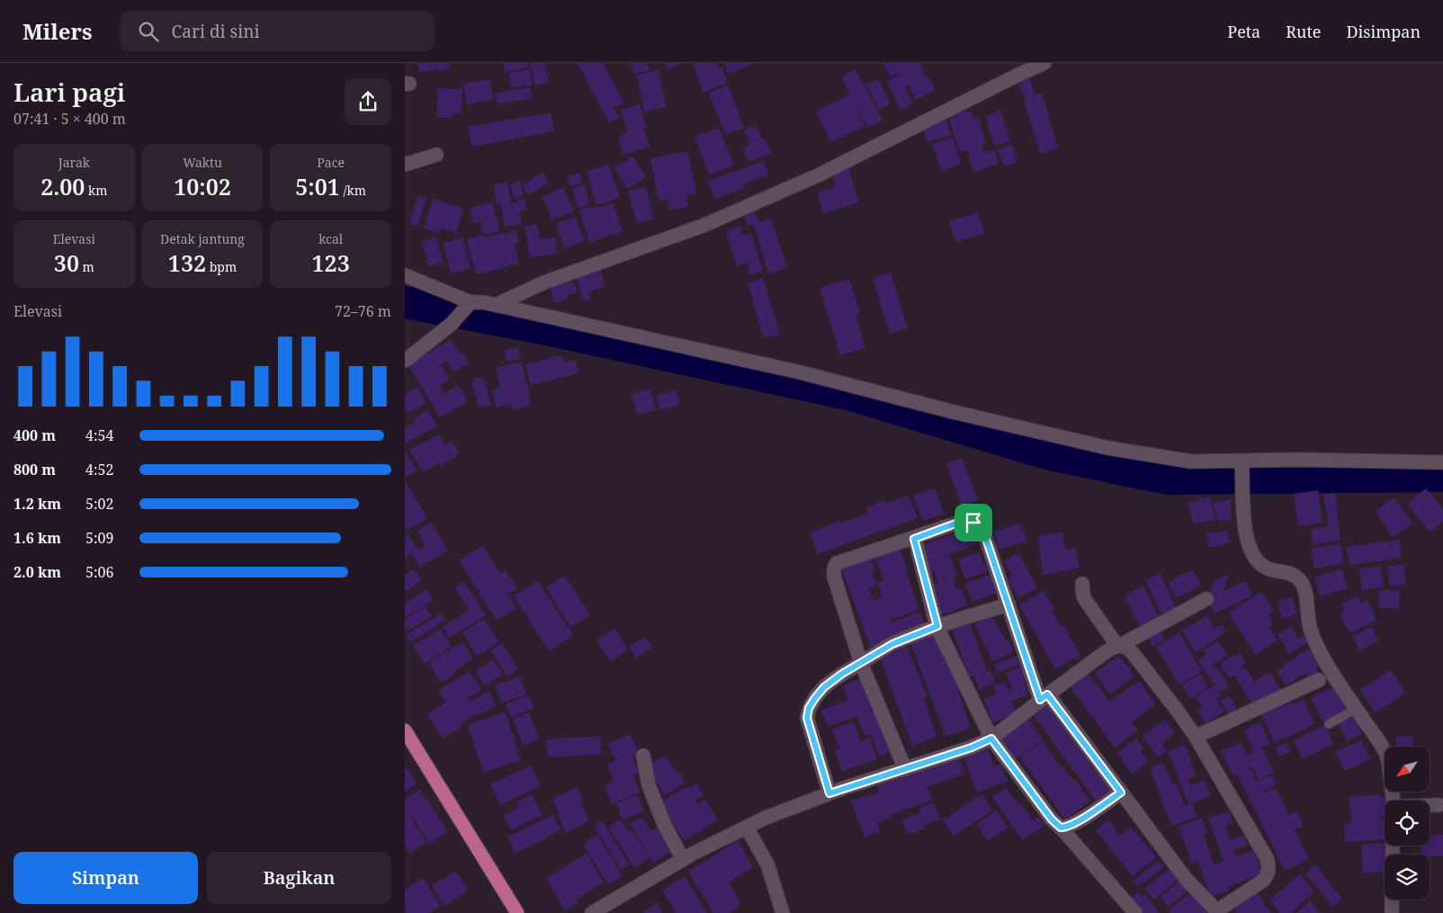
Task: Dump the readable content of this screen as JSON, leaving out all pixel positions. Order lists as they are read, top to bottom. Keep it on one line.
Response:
{"north":"bottom left","page":{"header":"Milers","search":"Cari di sini","nav":["Peta","Rute","Disimpan"],"heading":["Lari pagi","07:41 · 5 × 400 m"],"stats":[["Jarak","2.00 km"],["Waktu","10:02"],["Pace","5:01 /km"],["Elevasi","30 m"],["Detak jantung","132 bpm"],["kcal","123"]],"chart":["Elevasi","72–76 m"],"list":[{"name":"400 m","note":"4:54"},{"name":"800 m","note":"4:52"},{"name":"1.2 km","note":"5:02"},{"name":"1.6 km","note":"5:09"},{"name":"2.0 km","note":"5:06"}],"buttons":["Simpan","Bagikan"]}}
